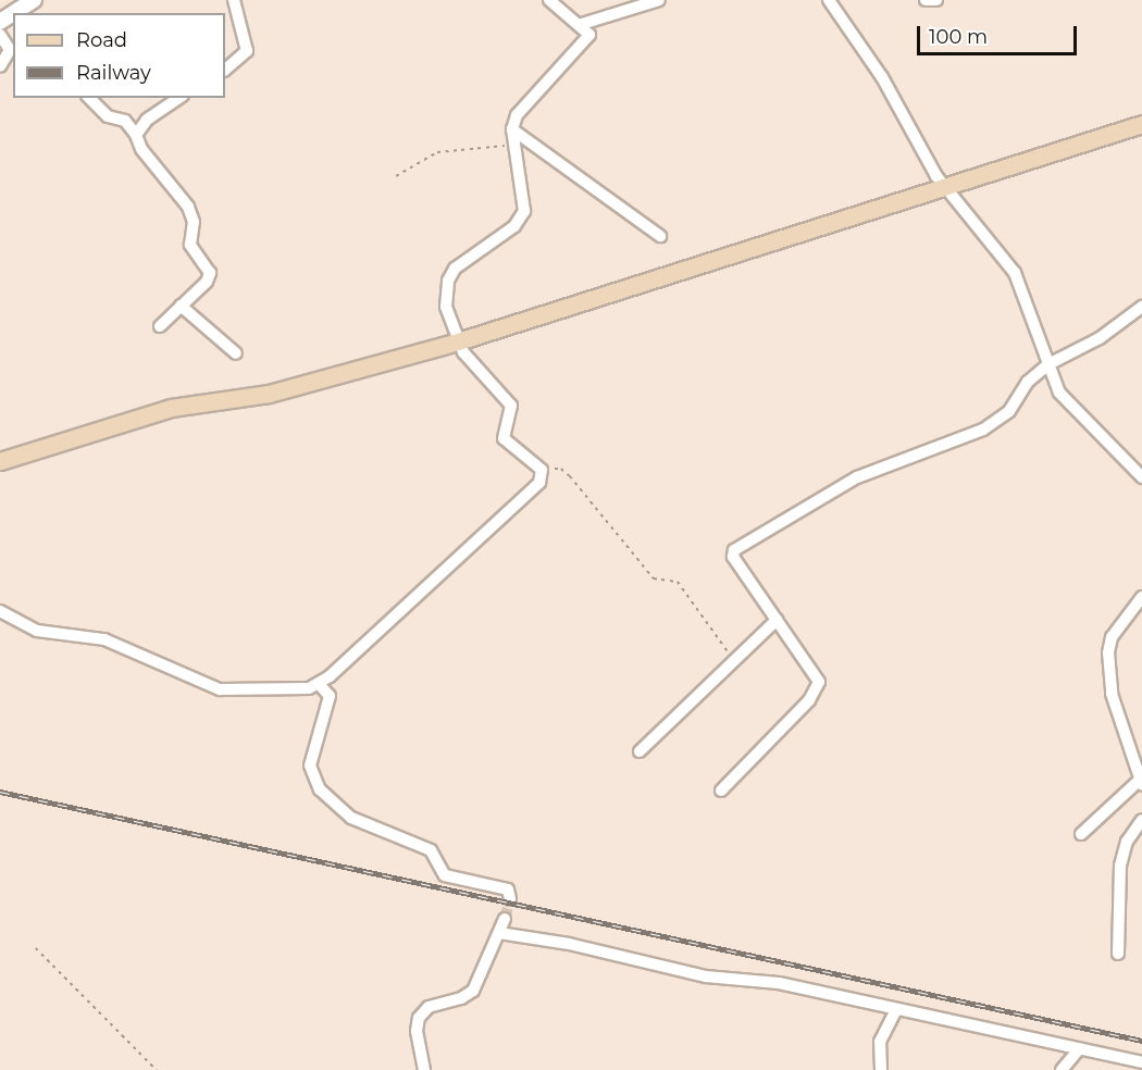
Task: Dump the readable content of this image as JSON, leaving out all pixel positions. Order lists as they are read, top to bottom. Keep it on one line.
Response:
{"legend":["Road","Railway"],"scale_bar":"100 m"}
